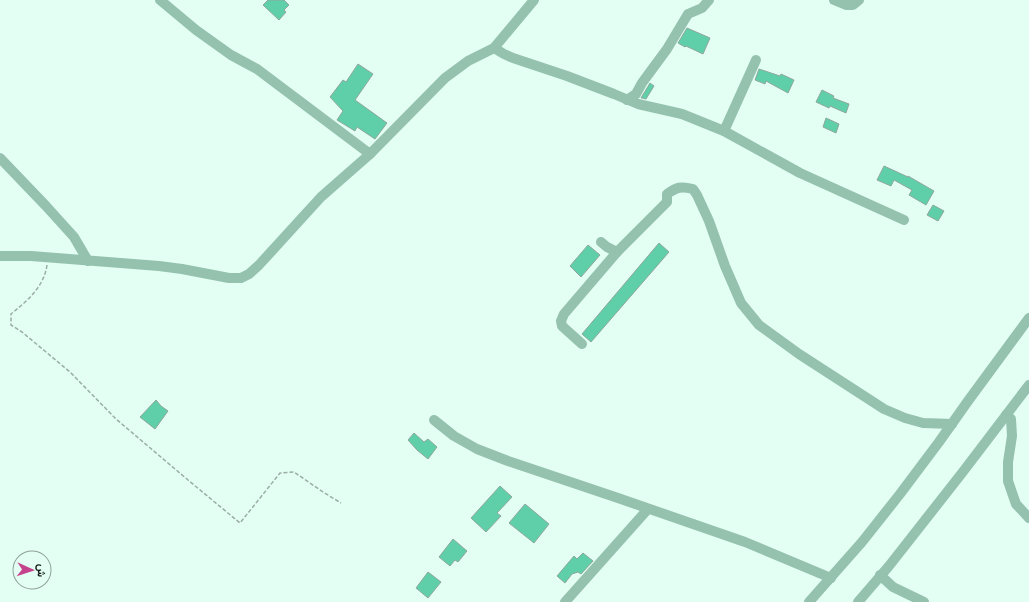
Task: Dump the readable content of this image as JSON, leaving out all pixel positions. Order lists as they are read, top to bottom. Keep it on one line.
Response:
{"north":"right"}
